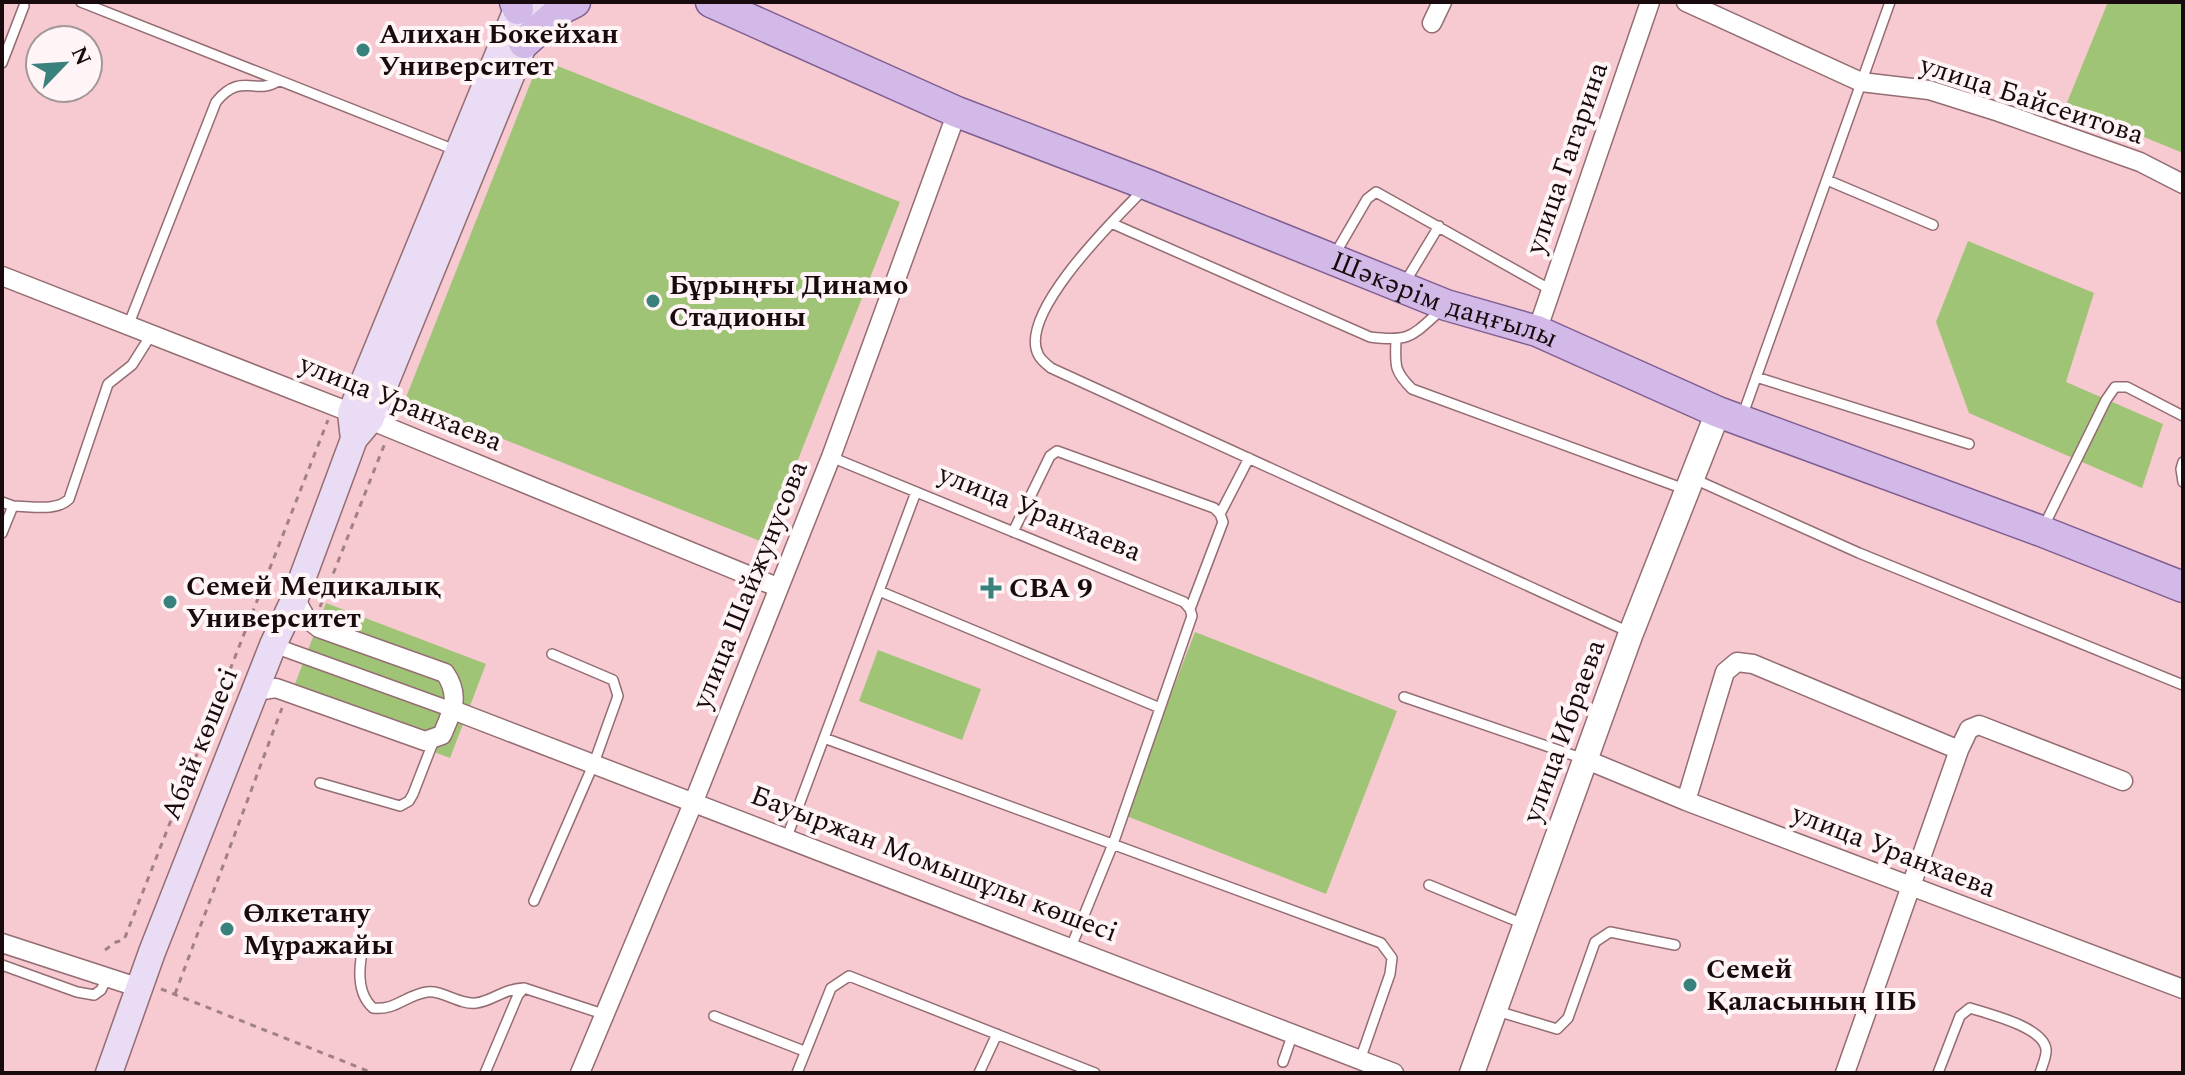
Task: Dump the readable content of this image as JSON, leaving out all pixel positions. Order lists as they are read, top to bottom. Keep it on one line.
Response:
{"streets":{"main road":["Шәкәрім даңғылы","Абай көшесі"],"street":["улица Байсеитова","улица Гагарина","улица Уранхаева","улица Шайжунусова","улица Ибраева","Бауыржан Момышұлы көшесі"]},"crossings":[["улица Гагарина","Шәкәрім даңғылы"],["Шәкәрім даңғылы","улица Шайжунусова"],["Шәкәрім даңғылы","улица Ибраева"],["улица Уранхаева","улица Шайжунусова"],["улица Уранхаева","улица Ибраева"],["улица Уранхаева","Абай көшесі"],["улица Шайжунусова","Бауыржан Момышұлы көшесі"]],"places":{"other":["Алихан Бокейхан Университет","Бұрыңғы Динамо Стадионы","Семей Медикалық Университет","Өлкетану Мұражайы","Семей Қаласының ІІБ"],"health":["СВА 9"]},"north":"top right"}
